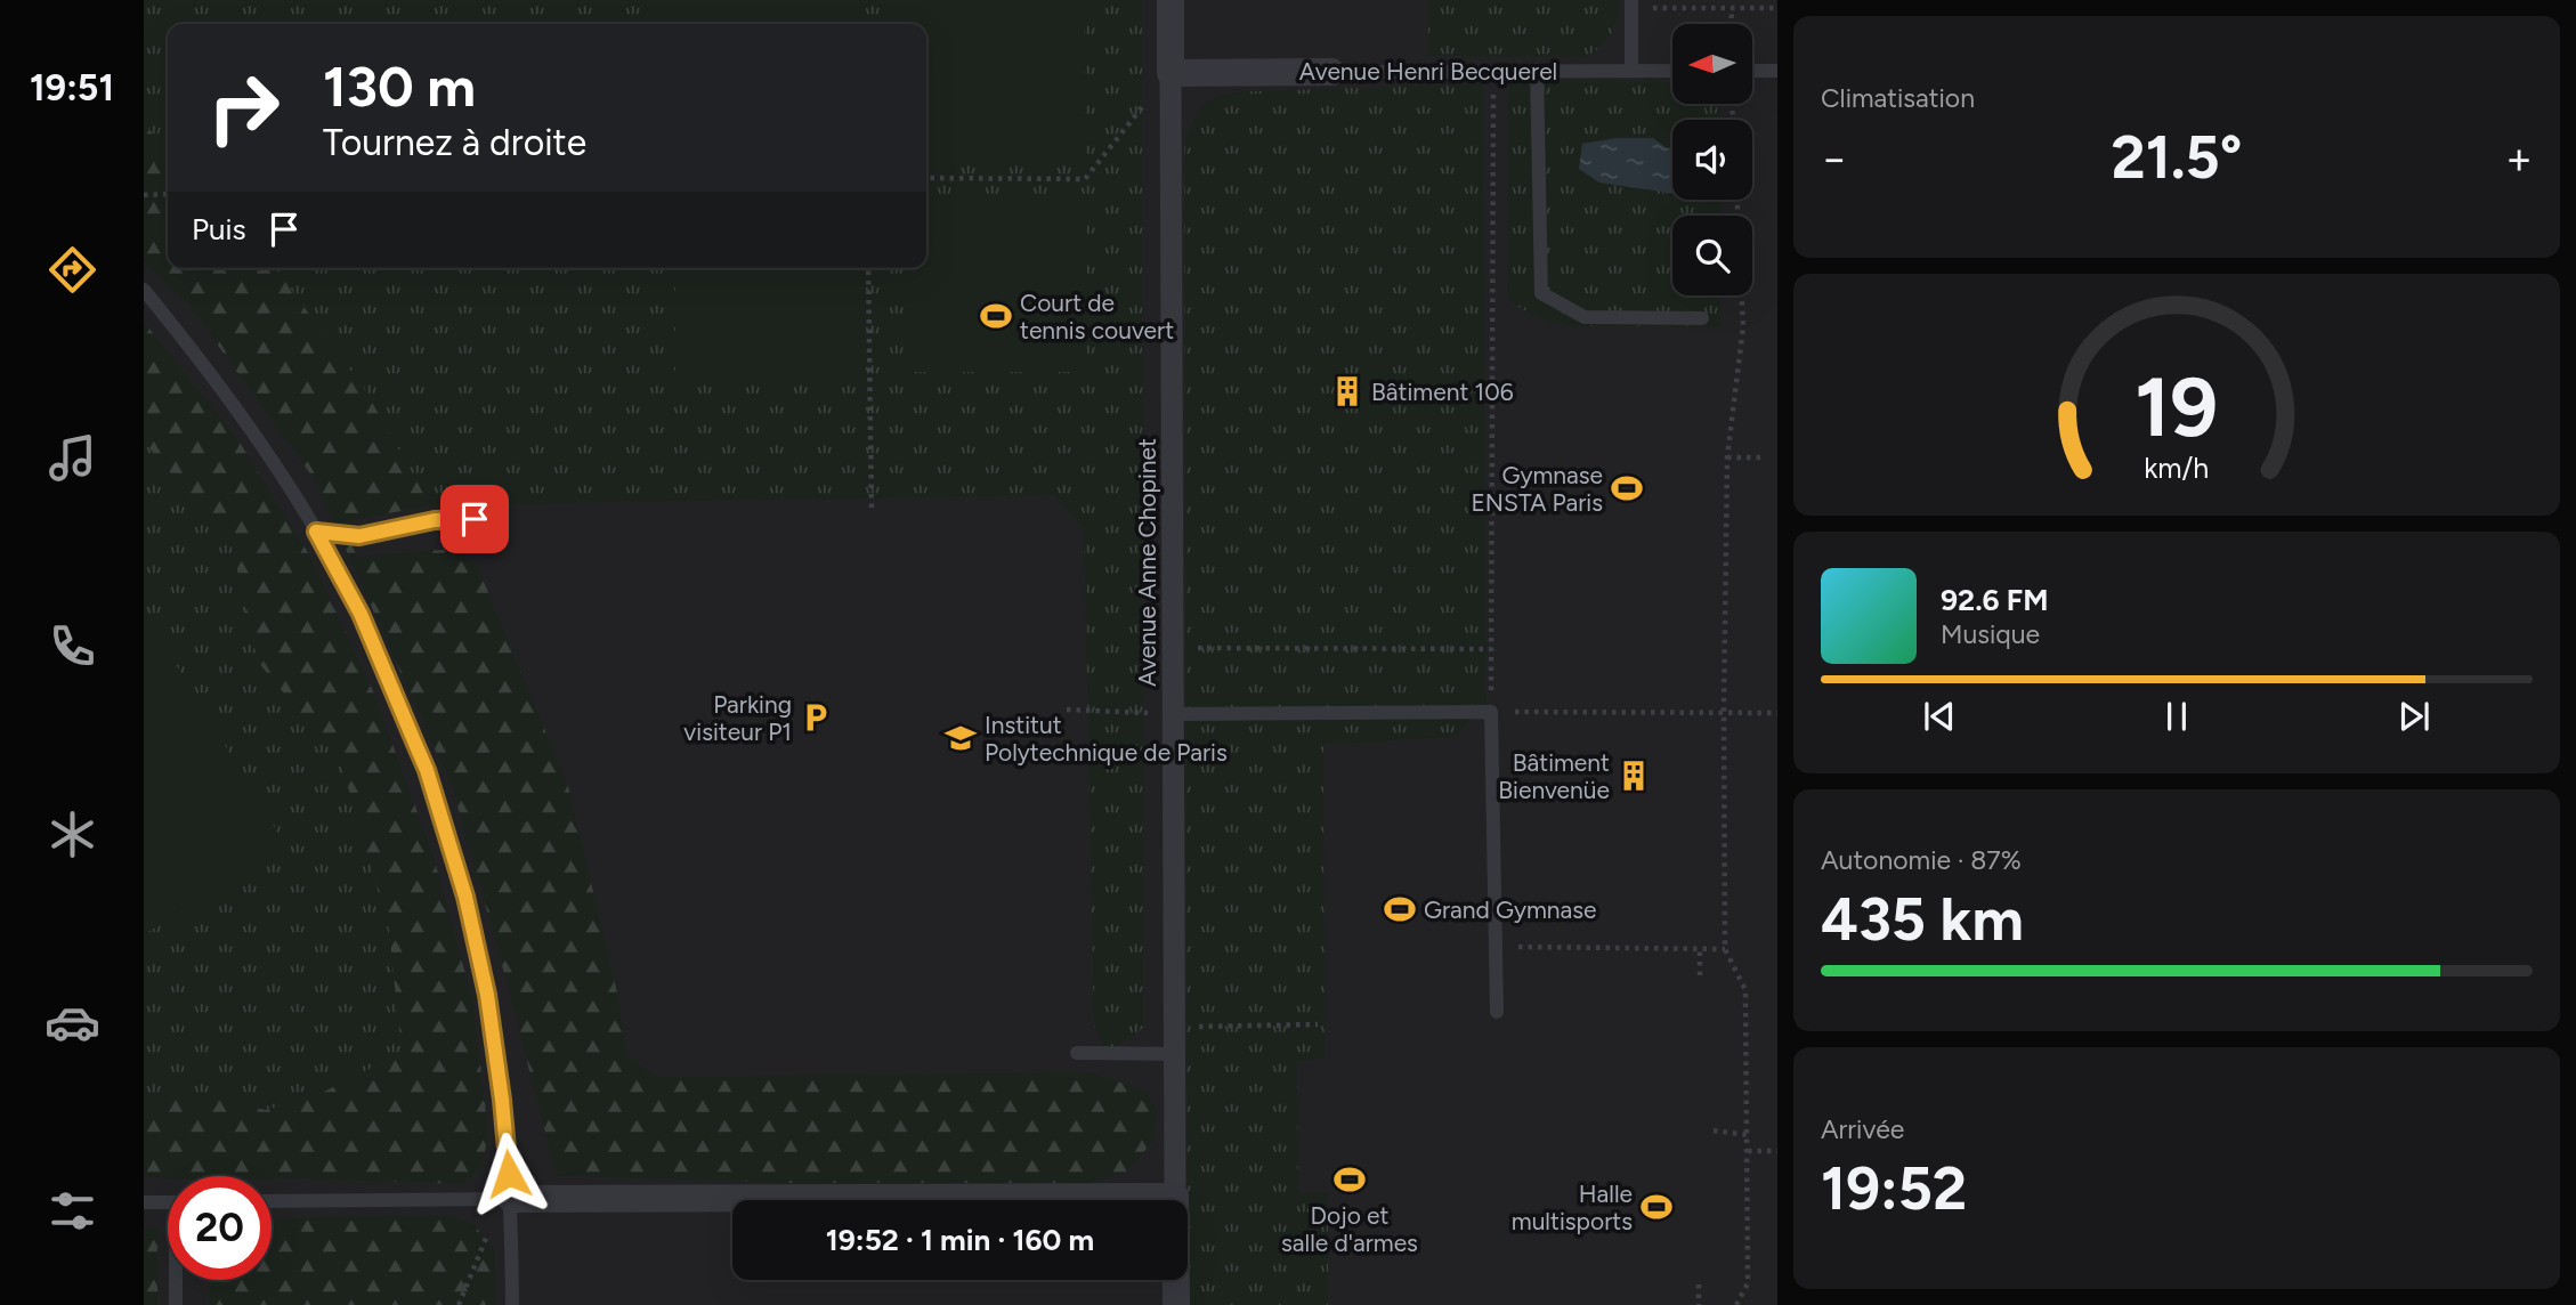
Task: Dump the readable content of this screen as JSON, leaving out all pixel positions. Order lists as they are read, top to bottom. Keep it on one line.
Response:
{"streets":{"street":["Avenue Henri Becquerel","Avenue Anne Chopinet"]},"crossings":[["Avenue Henri Becquerel","Avenue Anne Chopinet"]],"places":{"sports":["Court de tennis couvert","Gymnase ENSTA Paris","Grand Gymnase","Dojo et salle d'armes","Halle multisports"],"building":["Bâtiment 106","Bâtiment Bienvenüe"],"parking":["Parking visiteur P1"],"school or university":["Institut Polytechnique de Paris"]},"north":"left","page":{"tabs":"19:51","tile":["Climatisation",["Autonomie · 87%","435 km"],["Arrivée","19:52"]],"turn":["130 m","Tournez à droite"],"heat":["−","21.5°","+"],"then":"Puis","song":["92.6 FM","Musique"],"limit":"20","trip":"19:52 · 1 min · 160 m","gauge":["19","km/h"]}}
